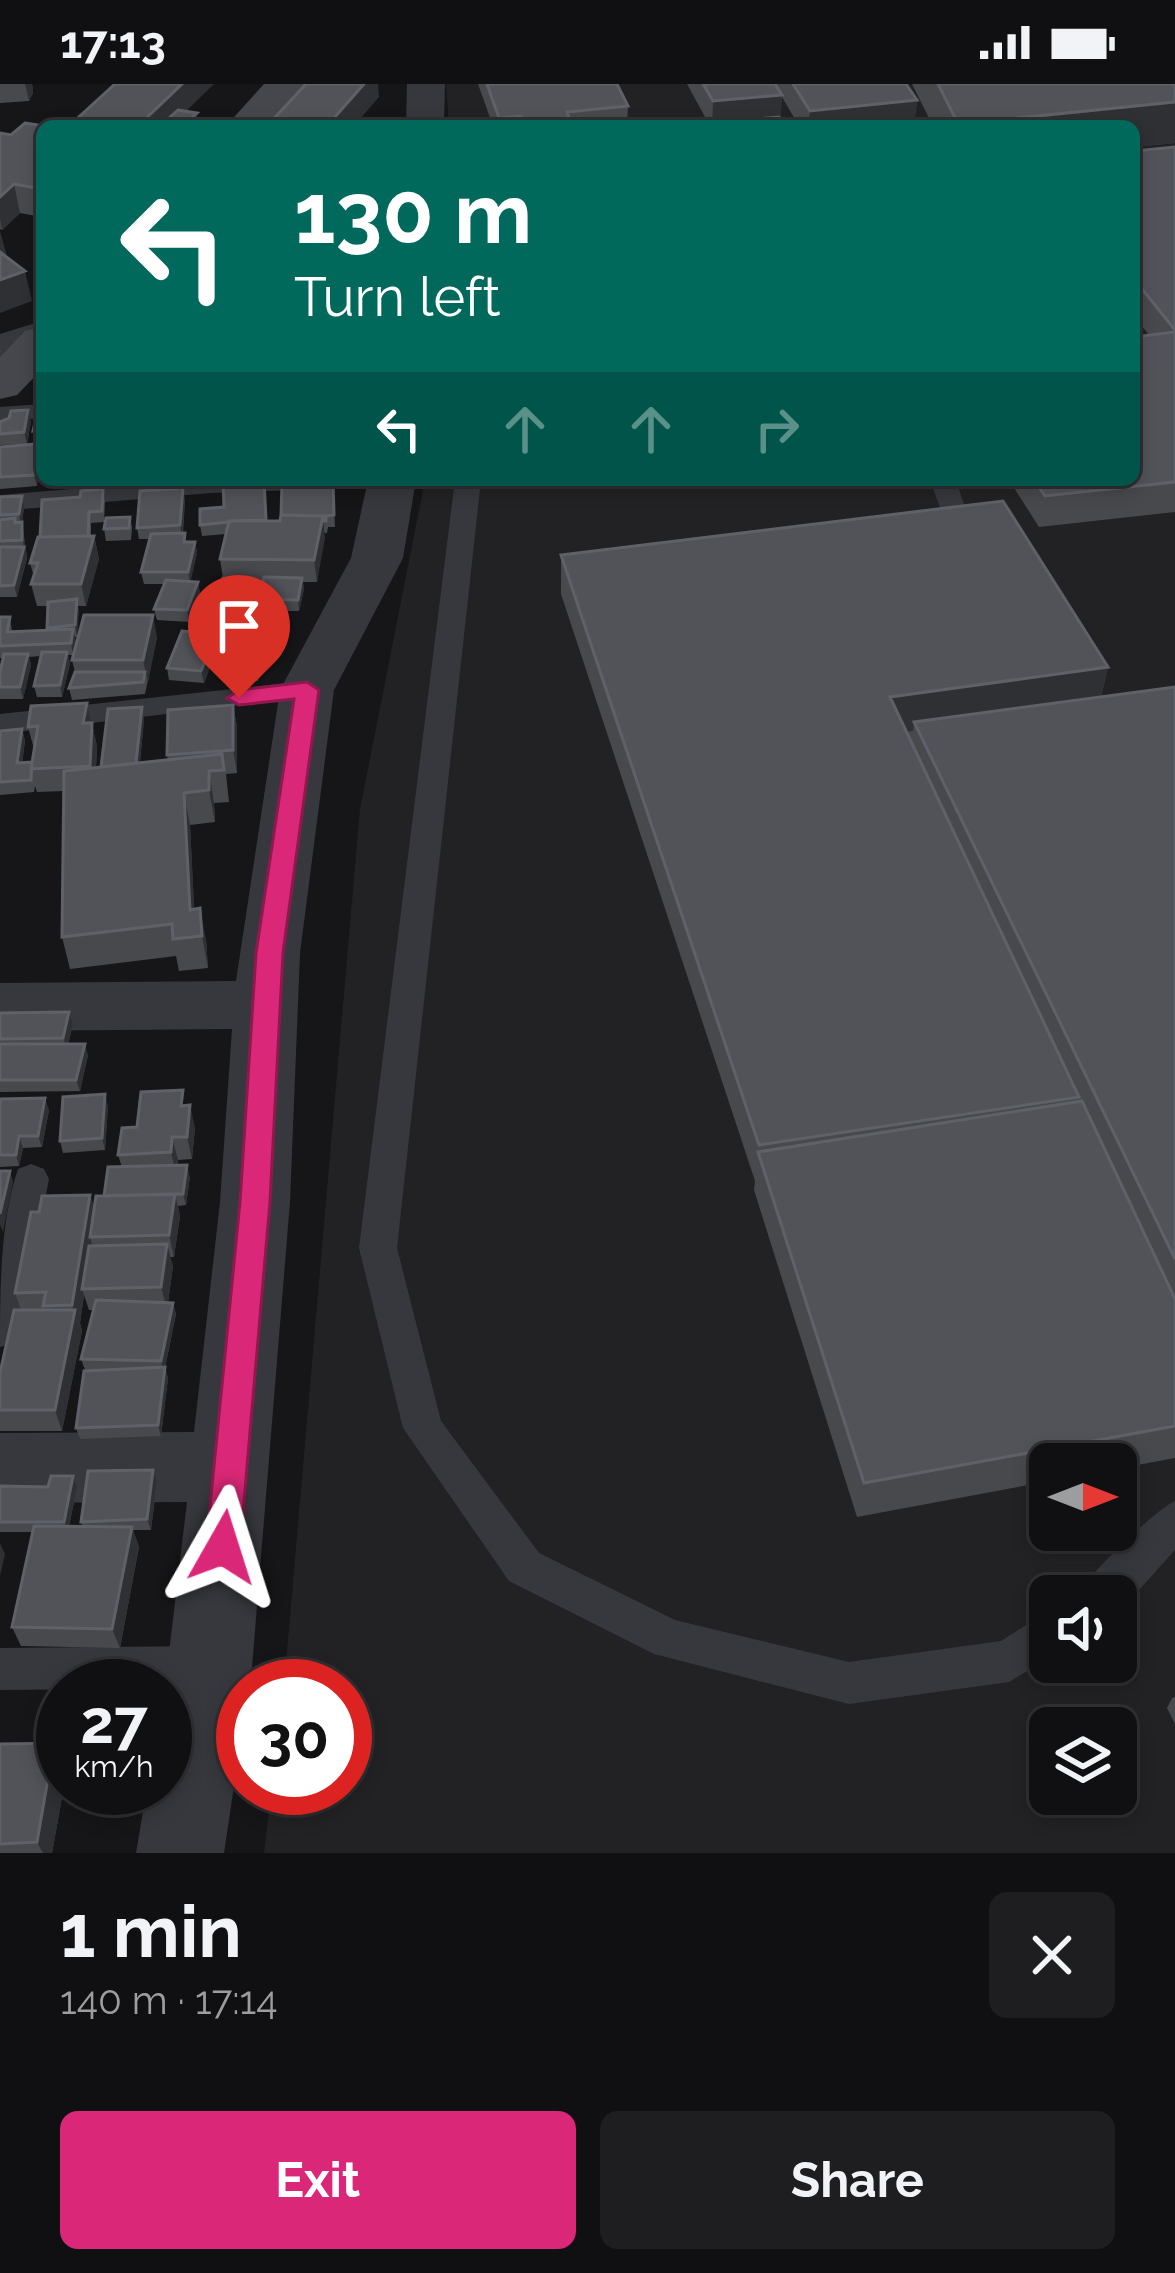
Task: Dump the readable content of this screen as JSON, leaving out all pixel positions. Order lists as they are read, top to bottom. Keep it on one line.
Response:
{"north":"right","page":{"status":"17:13","turn":["130 m","Turn left"],"speed":"27 km/h","limit":"30","heading":["1 min","140 m · 17:14"],"buttons":["Exit","Share"]}}
